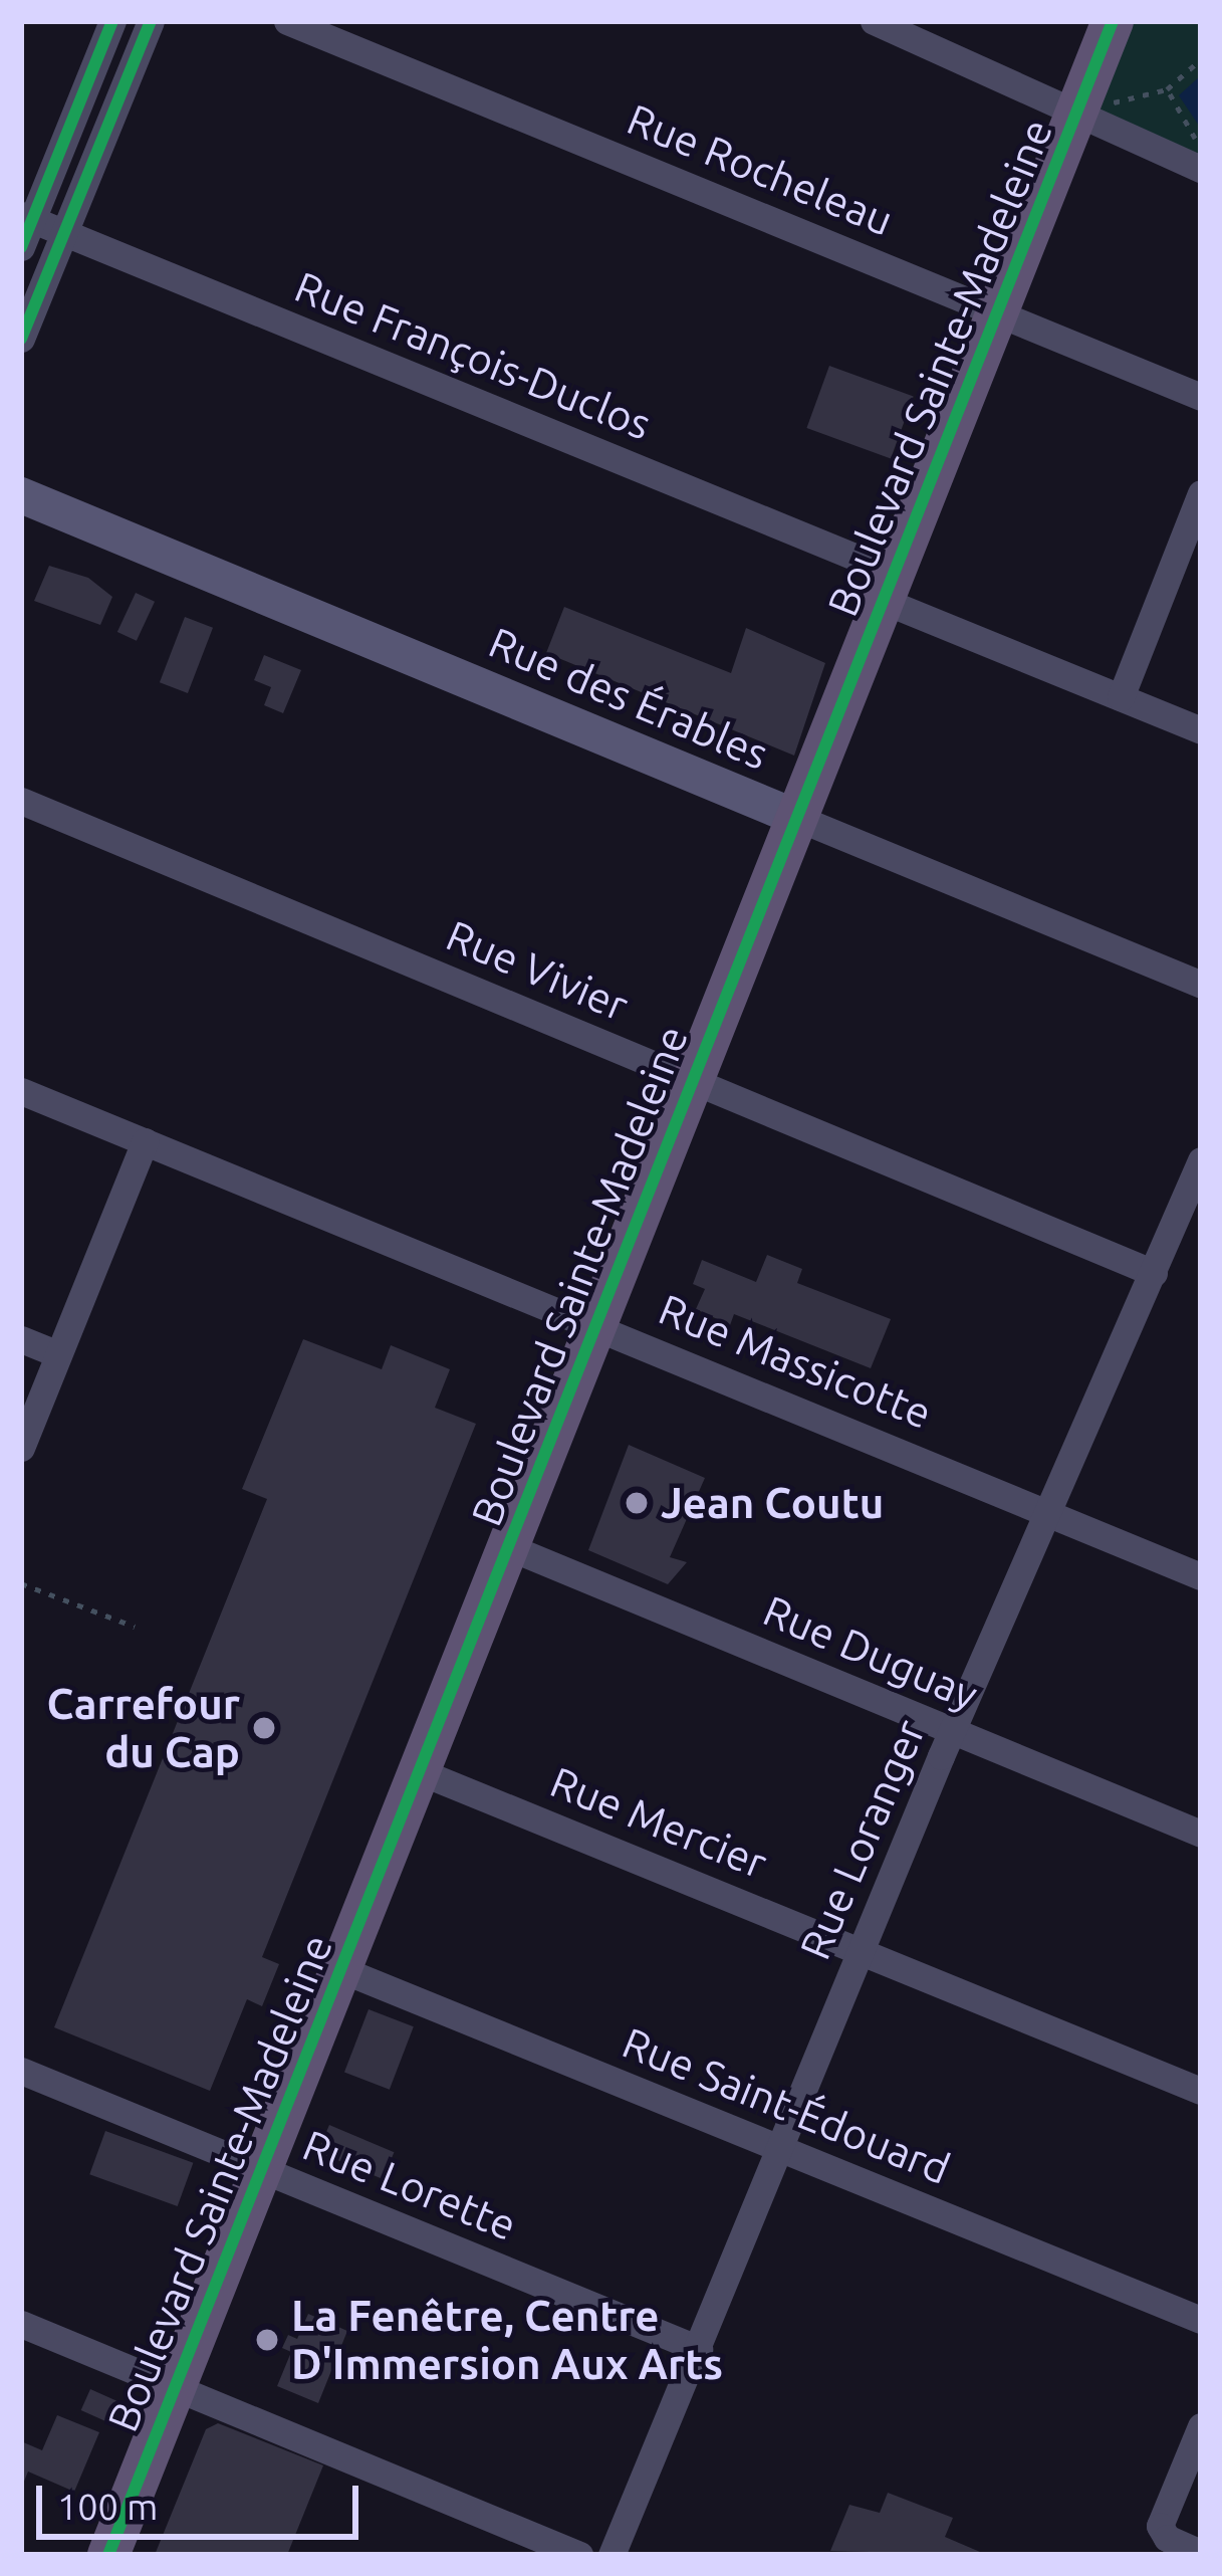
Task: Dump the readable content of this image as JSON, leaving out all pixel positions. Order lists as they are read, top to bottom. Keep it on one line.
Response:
{"streets":{"main road":["Boulevard Sainte-Madeleine"],"street":["Rue Rocheleau","Rue François-Duclos","Rue des Érables","Rue Vivier","Rue Massicotte","Rue Duguay","Rue Mercier","Rue Loranger","Rue Saint-Édouard","Rue Lorette"]},"crossings":[["Rue Rocheleau","Boulevard Sainte-Madeleine"],["Rue François-Duclos","Boulevard Sainte-Madeleine"],["Boulevard Sainte-Madeleine","Rue des Érables"],["Boulevard Sainte-Madeleine","Rue Vivier"],["Boulevard Sainte-Madeleine","Rue Massicotte"],["Boulevard Sainte-Madeleine","Rue Duguay"],["Boulevard Sainte-Madeleine","Rue Mercier"],["Boulevard Sainte-Madeleine","Rue Saint-Édouard"],["Boulevard Sainte-Madeleine","Rue Lorette"],["Rue Vivier","Rue Loranger"],["Rue Massicotte","Rue Loranger"],["Rue Duguay","Rue Loranger"],["Rue Mercier","Rue Loranger"],["Rue Loranger","Rue Saint-Édouard"],["Rue Loranger","Rue Lorette"]],"places":["Jean Coutu","Carrefour du Cap","La Fenêtre, Centre D'Immersion Aux Arts"],"scale_bar":"100 m"}
